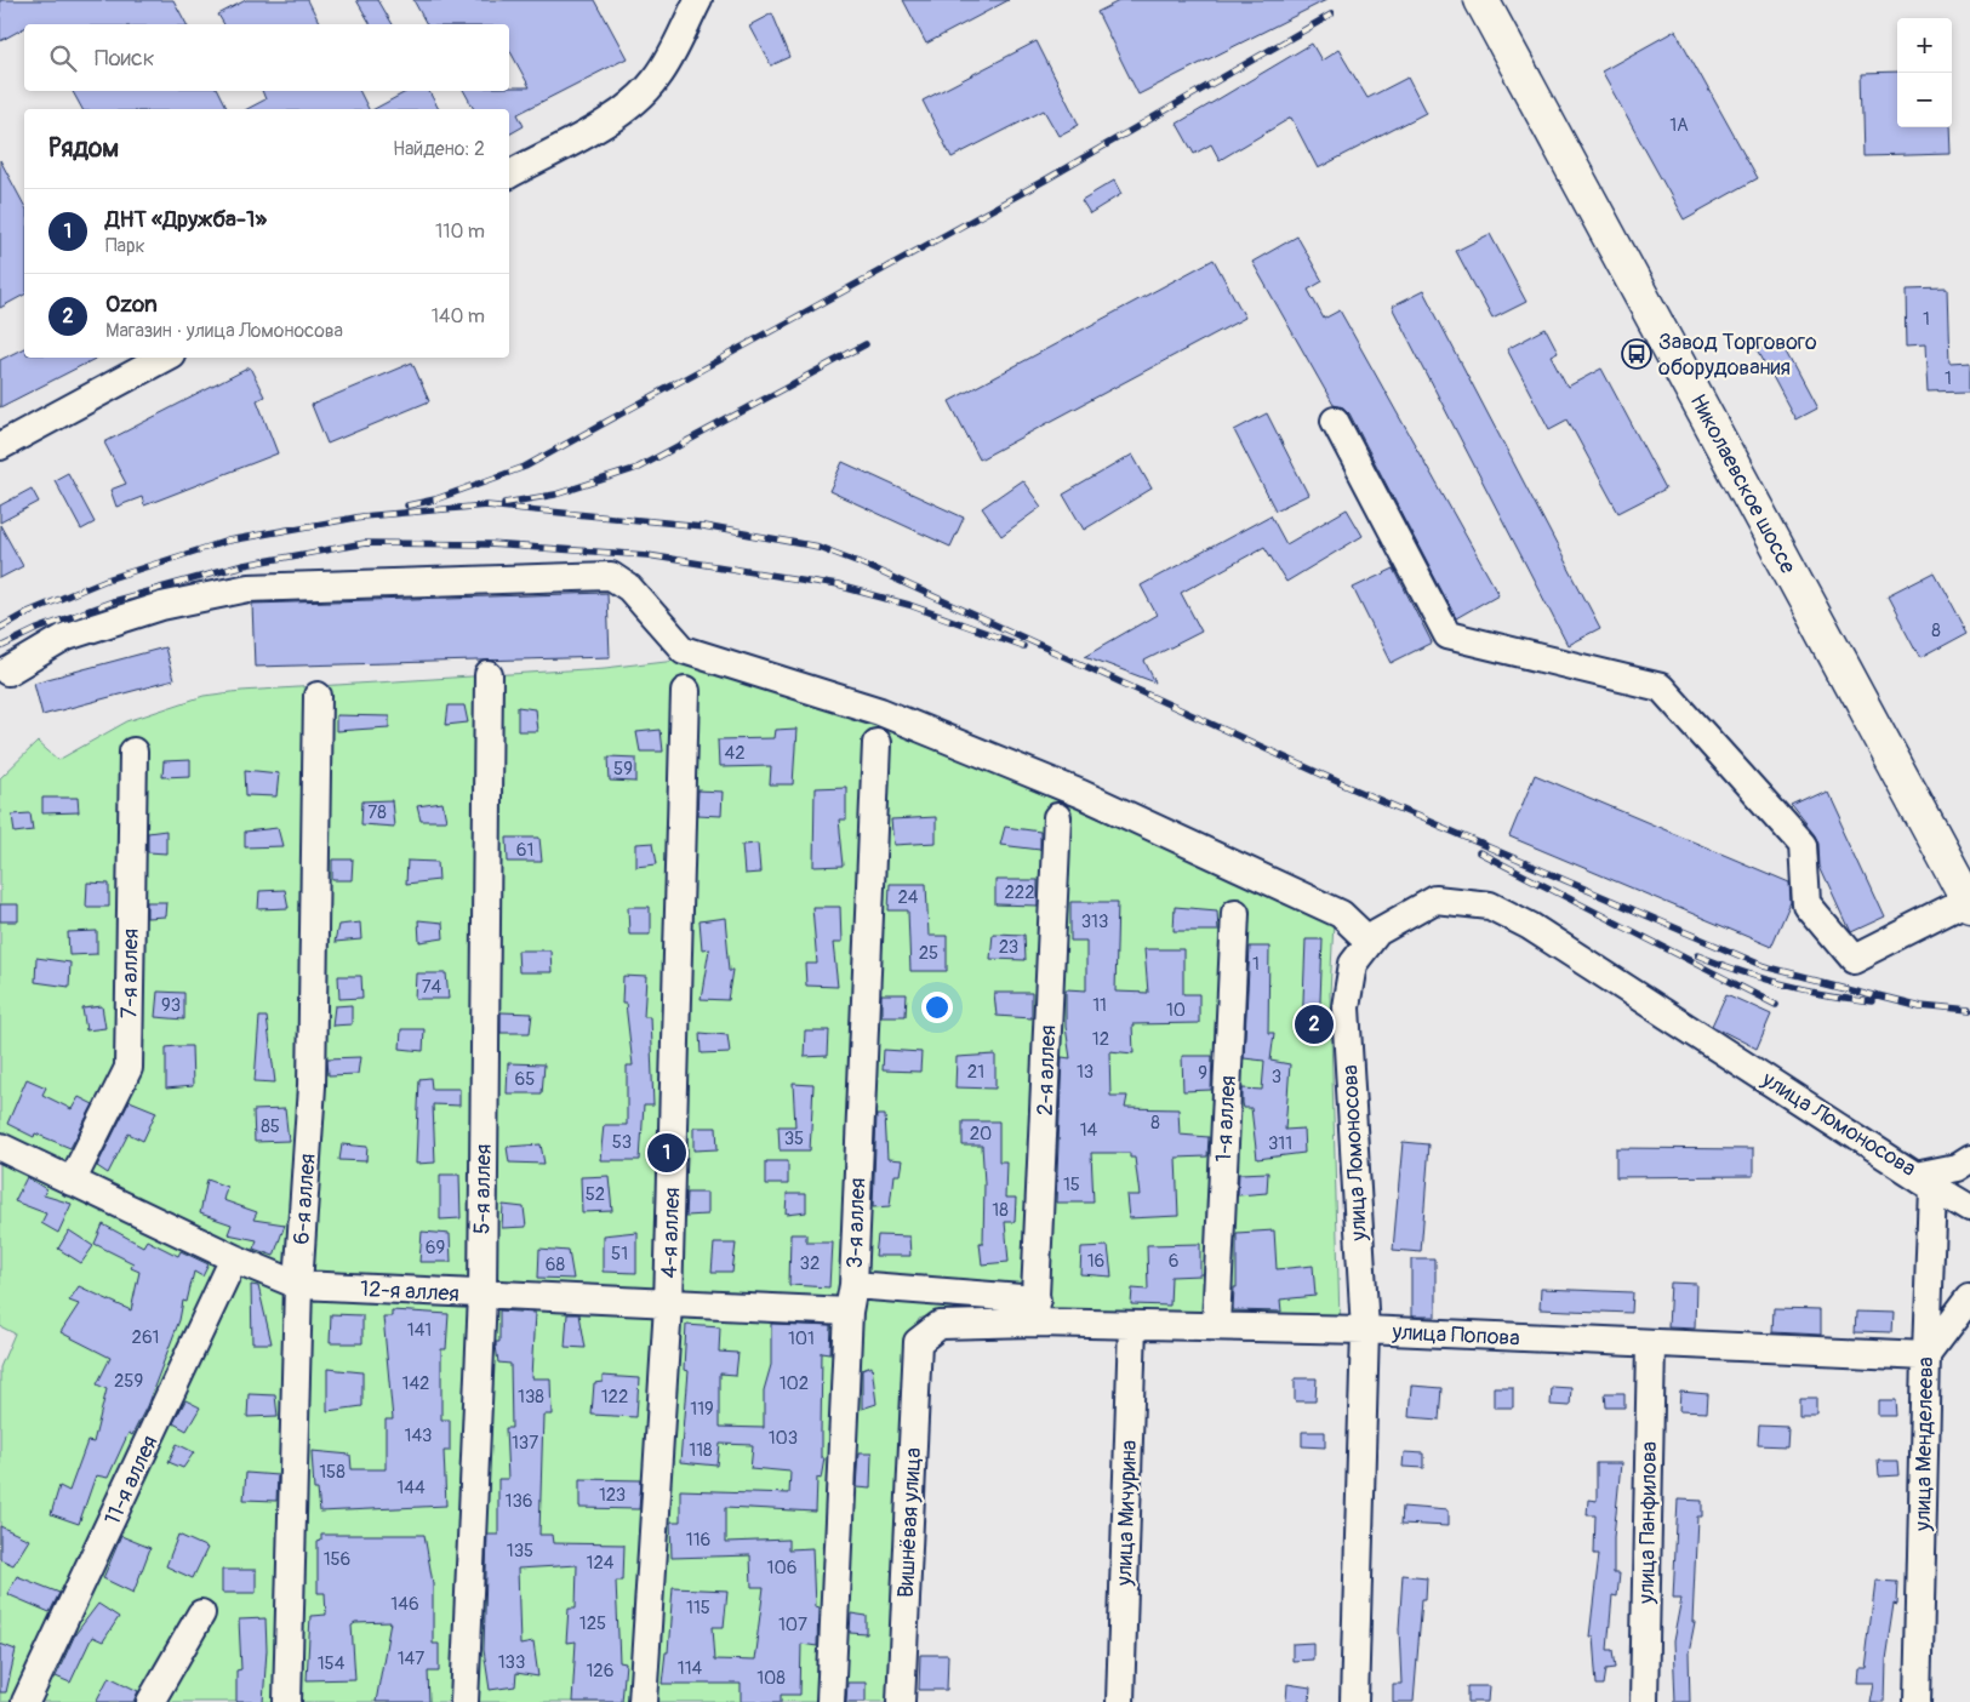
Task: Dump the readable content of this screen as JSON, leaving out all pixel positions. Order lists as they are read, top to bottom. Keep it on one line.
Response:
{"streets":{"main road":["Николаевское шоссе"],"street":["7-я аллея","2-я аллея","1-я аллея","улица Ломоносова","5-я аллея","6-я аллея","3-я аллея","4-я аллея","12-я аллея","улица Попова","улица Менделеева","11-я аллея","улица Мичурина","Вишнёвая улица","улица Панфилова"]},"crossings":[["7-я аллея","12-я аллея"],["2-я аллея","улица Попова"],["1-я аллея","улица Попова"],["улица Ломоносова","улица Попова"],["улица Ломоносова","улица Менделеева"],["5-я аллея","12-я аллея"],["6-я аллея","12-я аллея"],["3-я аллея","12-я аллея"],["4-я аллея","12-я аллея"],["12-я аллея","11-я аллея"],["улица Попова","улица Менделеева"],["улица Попова","улица Мичурина"],["улица Попова","Вишнёвая улица"],["улица Попова","улица Панфилова"]],"places":{"bus stop":["Завод Торгового оборудования"]},"house_numbers":["1А","1","1","8","42","59","78","61","222","24","313","23","25","1","74","93","11","10","12","21","13","9","3","65","8","85","14","20","35","53","311","15","52","18","69","51","16","6","32","68","141","261","101","259","142","102","138","122","119","143","103","137","118","158","144","123","136","116","135","156","124","106","146","115","125","107","147","133","154","114","126","108"],"page":{"map_buttons":["+","−"],"search":"Поиск","heading":["Рядом","Найдено: 2"],"list":[{"mark":"1","name":"ДНТ «Дружба-1»","note":"Парк","value":"110 m"},{"mark":"2","name":"Ozon","note":"Магазин · улица Ломоносова","value":"140 m"}],"pins":["2","1"]}}
